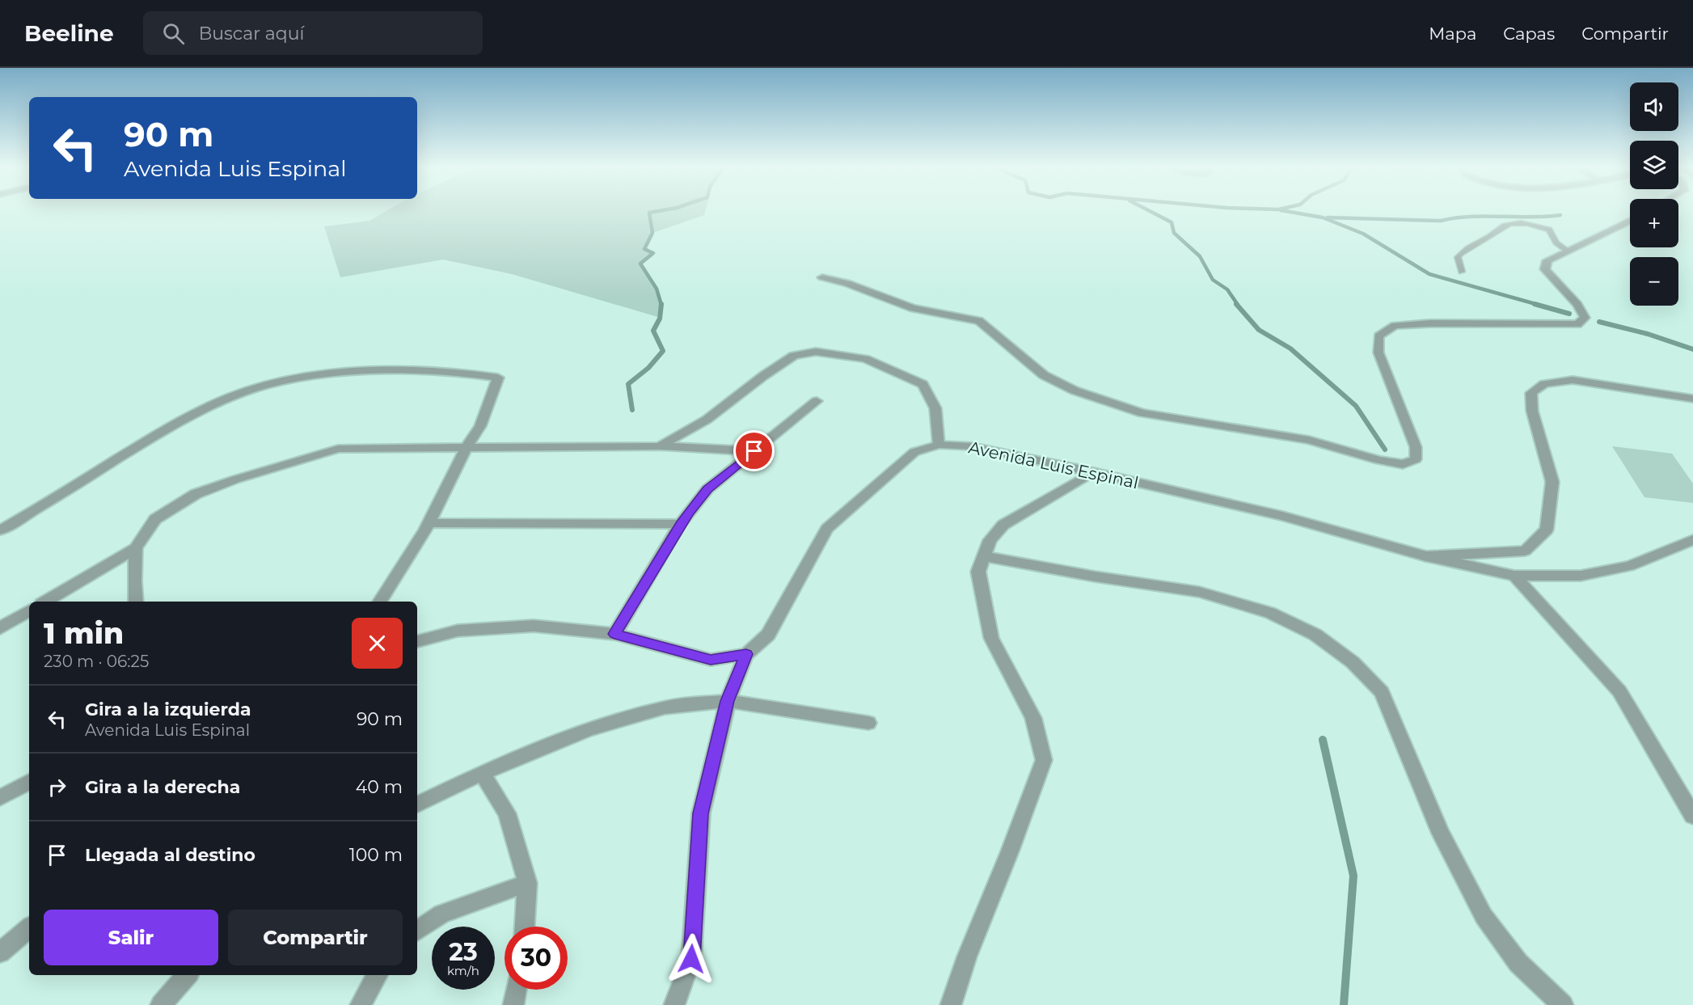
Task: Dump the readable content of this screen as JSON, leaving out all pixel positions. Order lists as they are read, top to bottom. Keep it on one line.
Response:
{"streets":{"street":["Avenida Luis Espinal"]},"page":{"header":"Beeline","search":"Buscar aquí","nav":["Mapa","Capas","Compartir"],"map_buttons":["+","−"],"turn":["90 m","Avenida Luis Espinal"],"heading":["1 min","230 m · 06:25"],"list":[{"name":"Gira a la izquierda","note":"Avenida Luis Espinal","value":"90 m"},{"name":"Gira a la derecha","value":"40 m"},{"name":"Llegada al destino","value":"100 m"}],"buttons":["Salir","Compartir"],"speed":"23 km/h","limit":"30"}}
